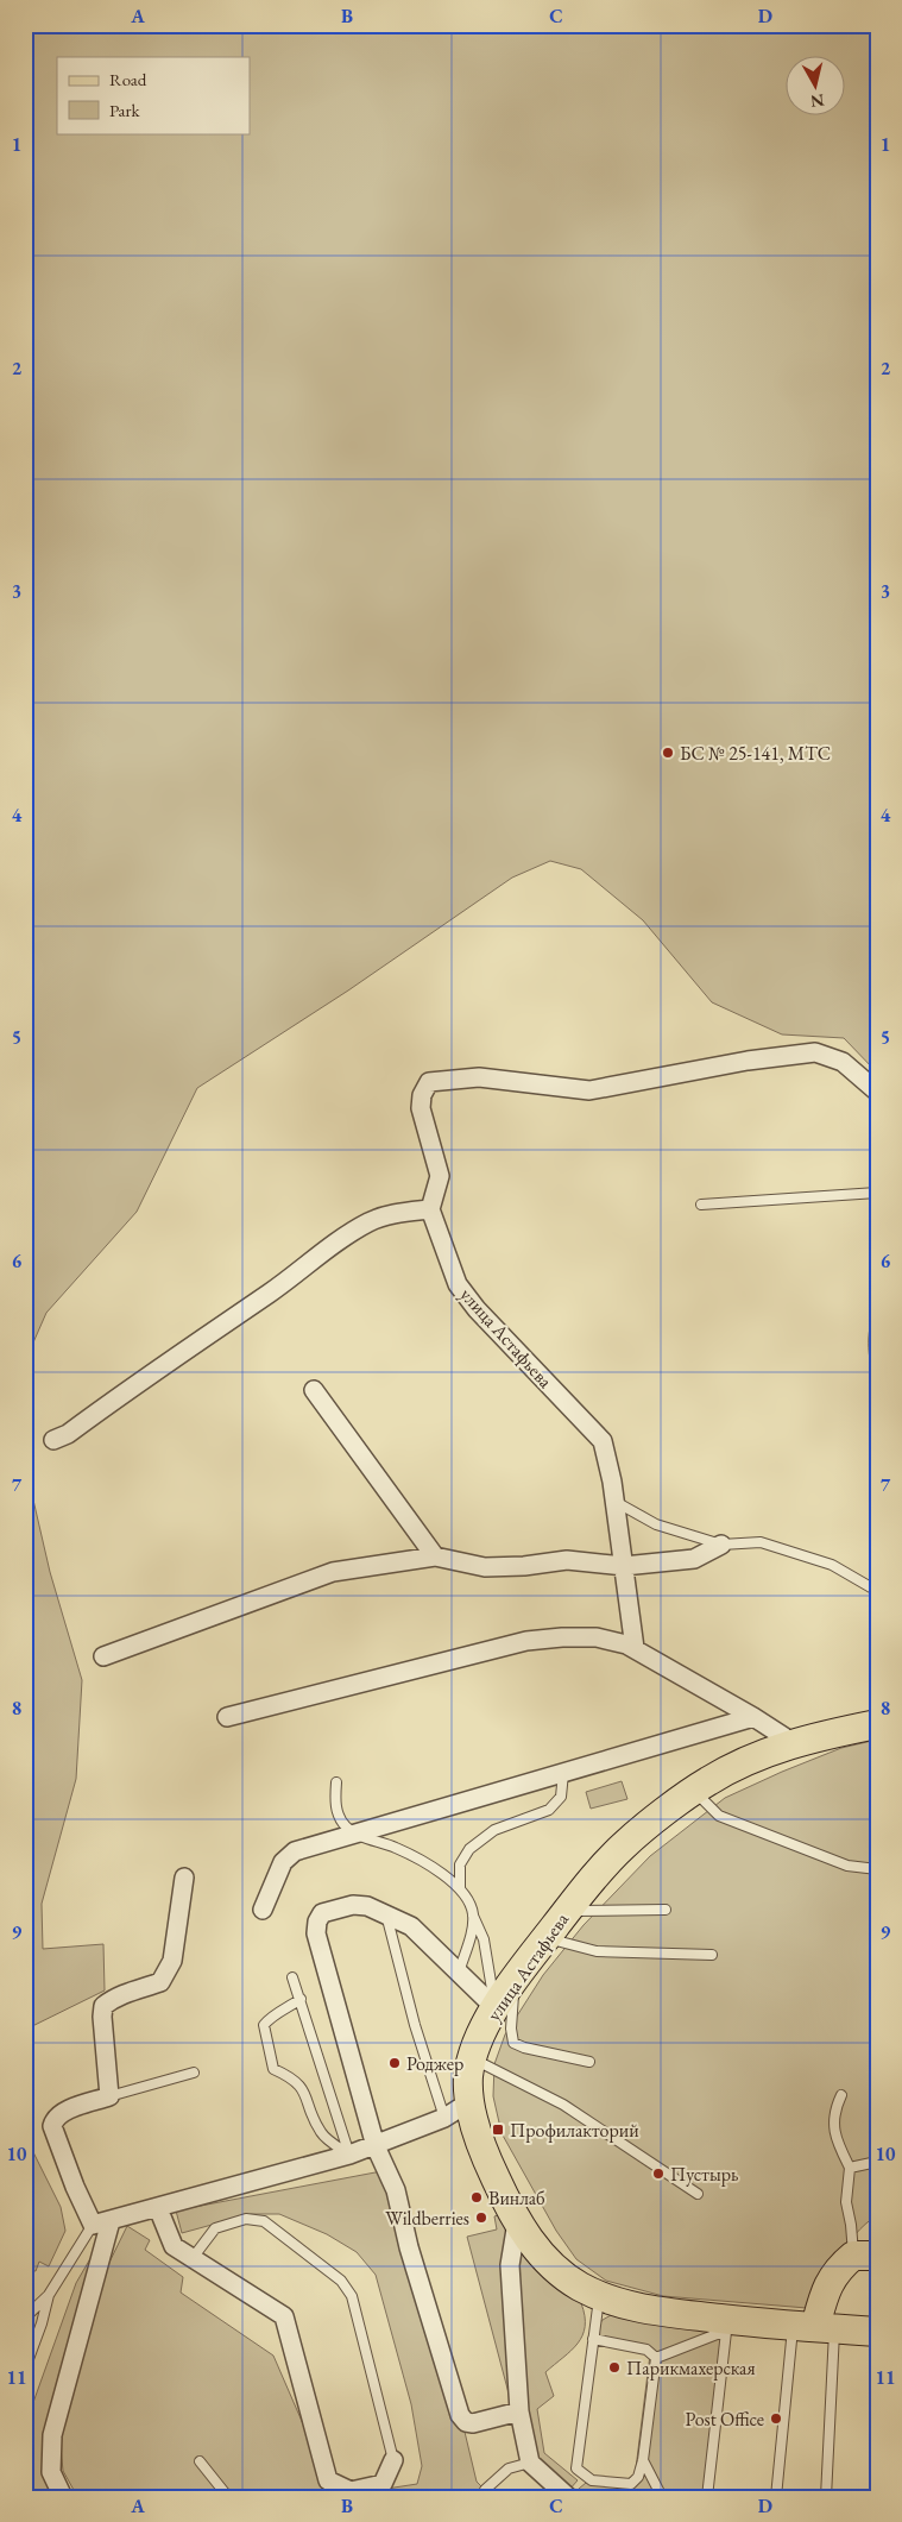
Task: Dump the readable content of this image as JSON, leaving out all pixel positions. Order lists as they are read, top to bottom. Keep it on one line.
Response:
{"streets":{"main road":["улица Астафьева"]},"places":{"other":["БС № 25-141, МТС","Роджер","Пустырь","Винлаб","Wildberries","Парикмахерская","Post Office"],"transit":["Профилакторий"]},"legend":["Road","Park"],"north":"bottom","grid":{"columns":["A","B","C","D"],"rows":["1","2","3","4","5","6","7","8","9","10","11"]}}
